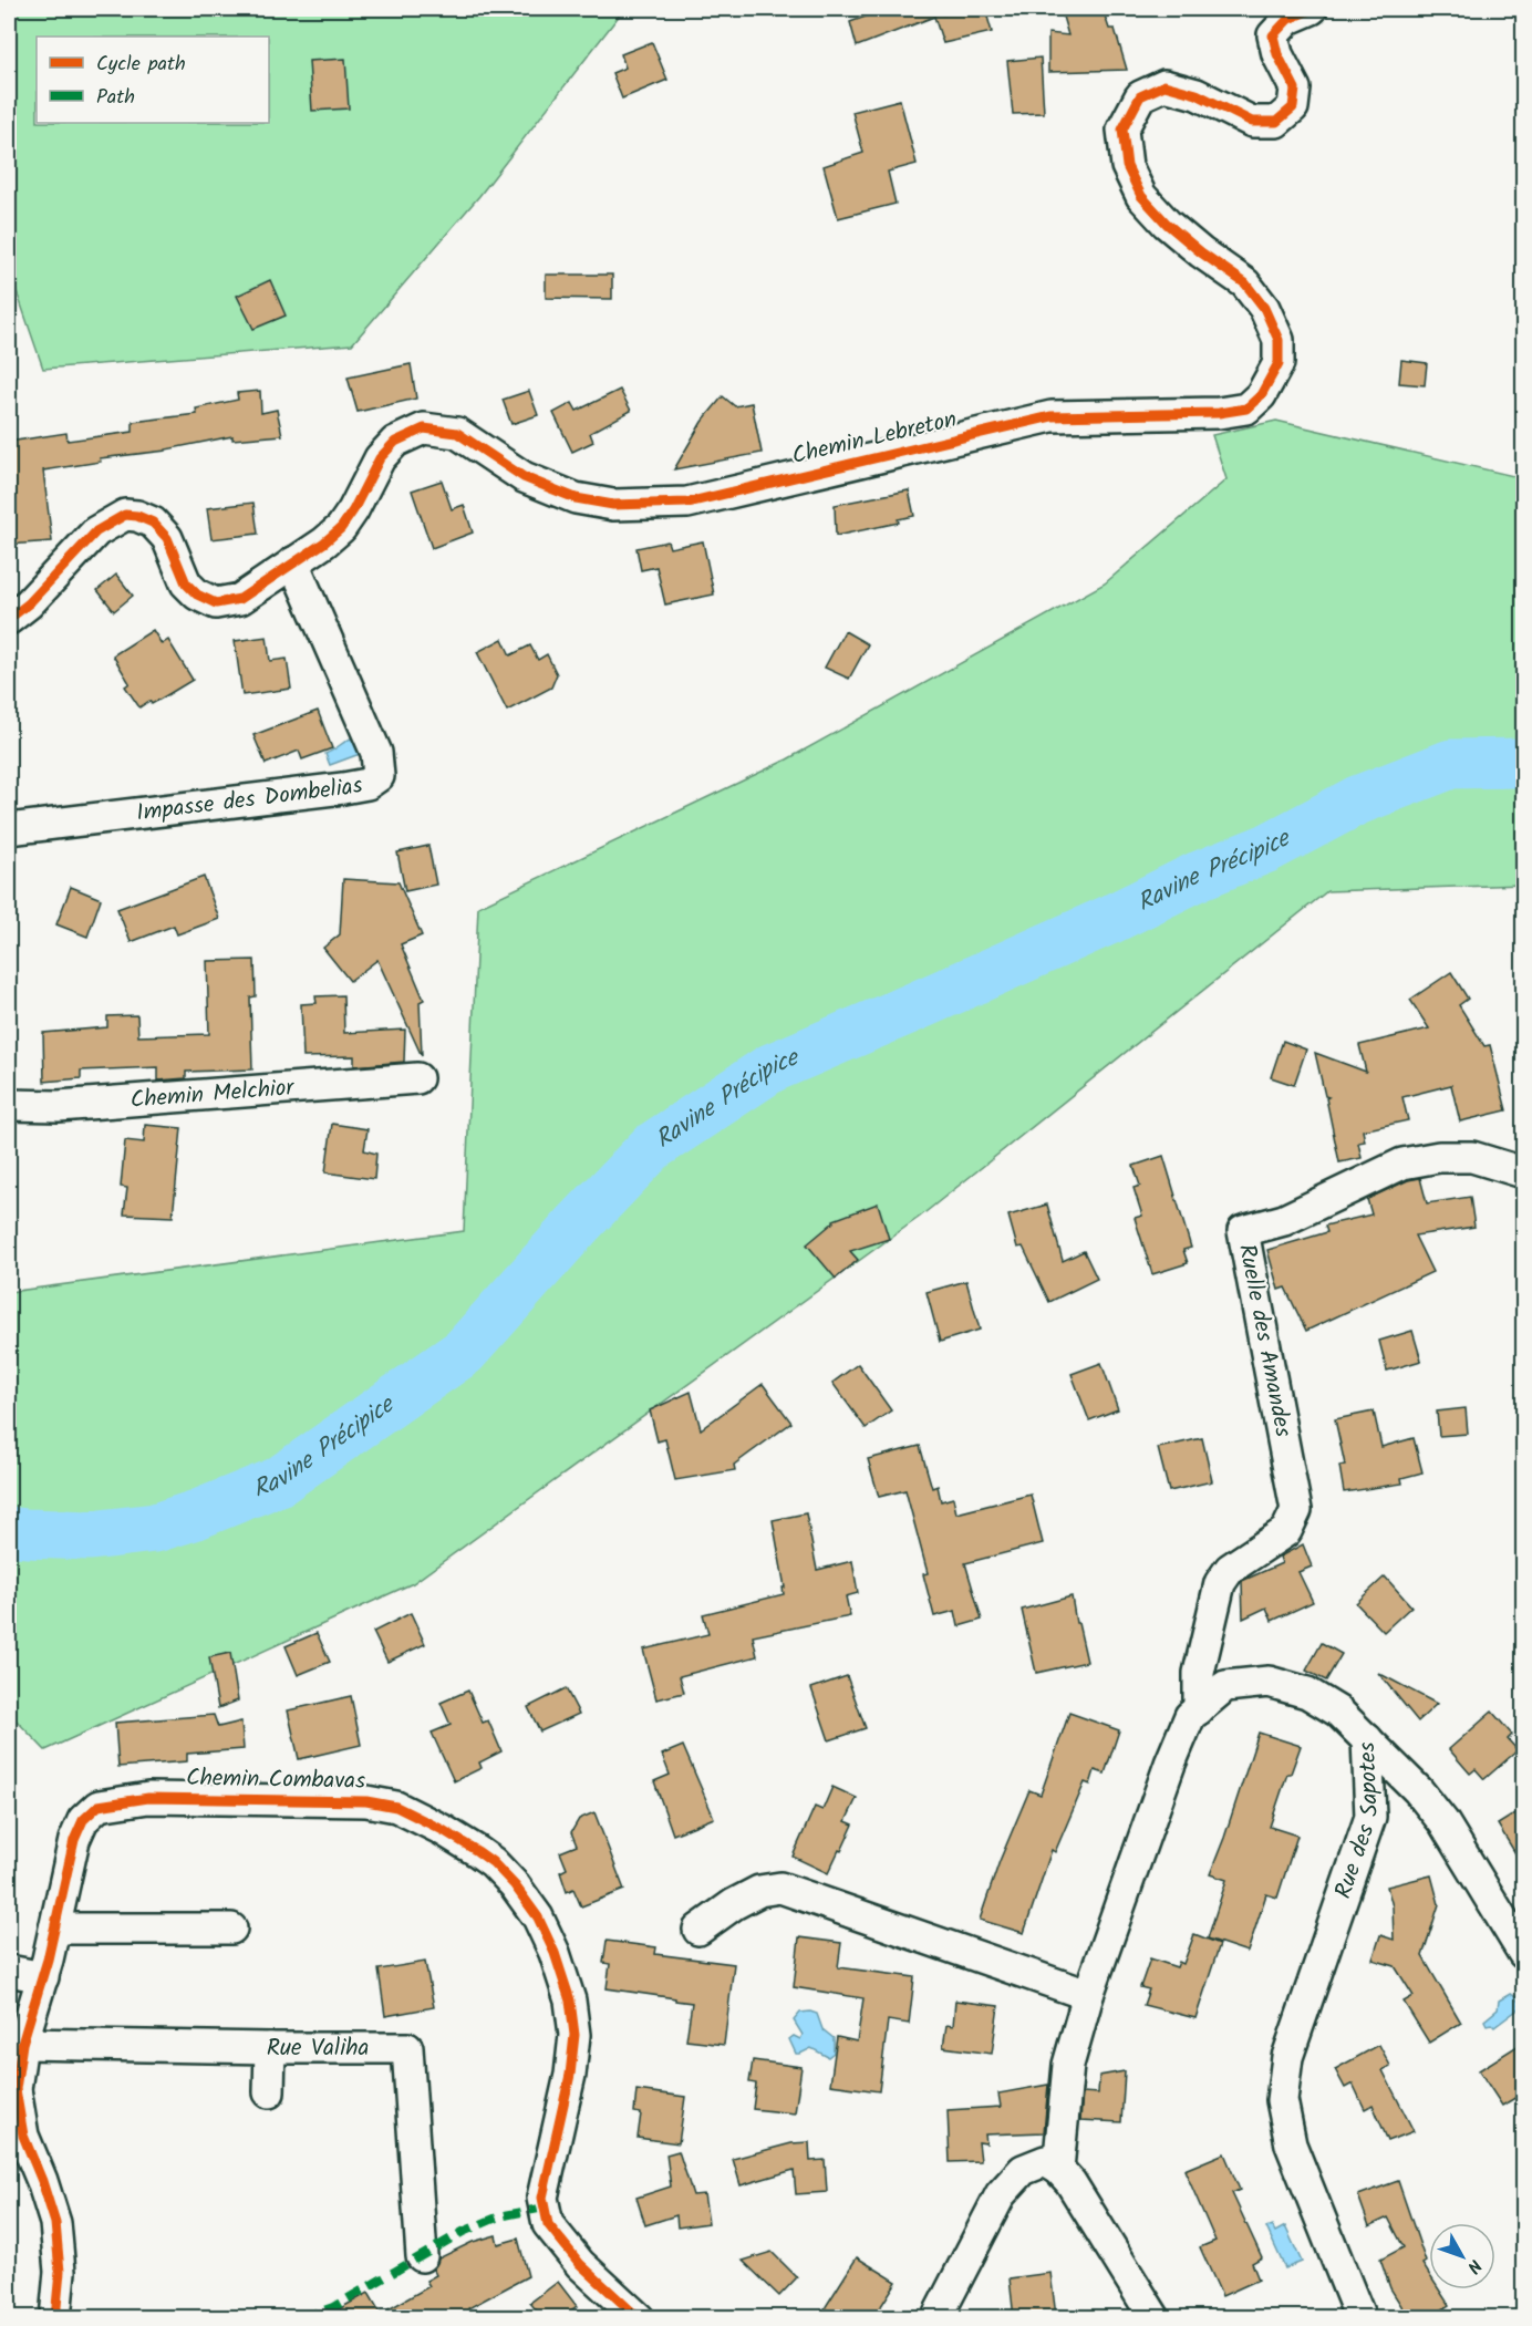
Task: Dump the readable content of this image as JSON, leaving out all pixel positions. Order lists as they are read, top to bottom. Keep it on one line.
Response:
{"streets":{"street":["Chemin Lebreton","Impasse des Dombelias","Chemin Melchior","Ruelle des Amandes","Chemin Combavas","Rue des Sapotes","Rue Valiha"]},"crossings":[["Chemin Lebreton","Impasse des Dombelias"],["Ruelle des Amandes","Rue des Sapotes"],["Chemin Combavas","Rue Valiha"]],"water":["Ravine Précipice"],"legend":["Cycle path","Path"],"north":"bottom right"}
